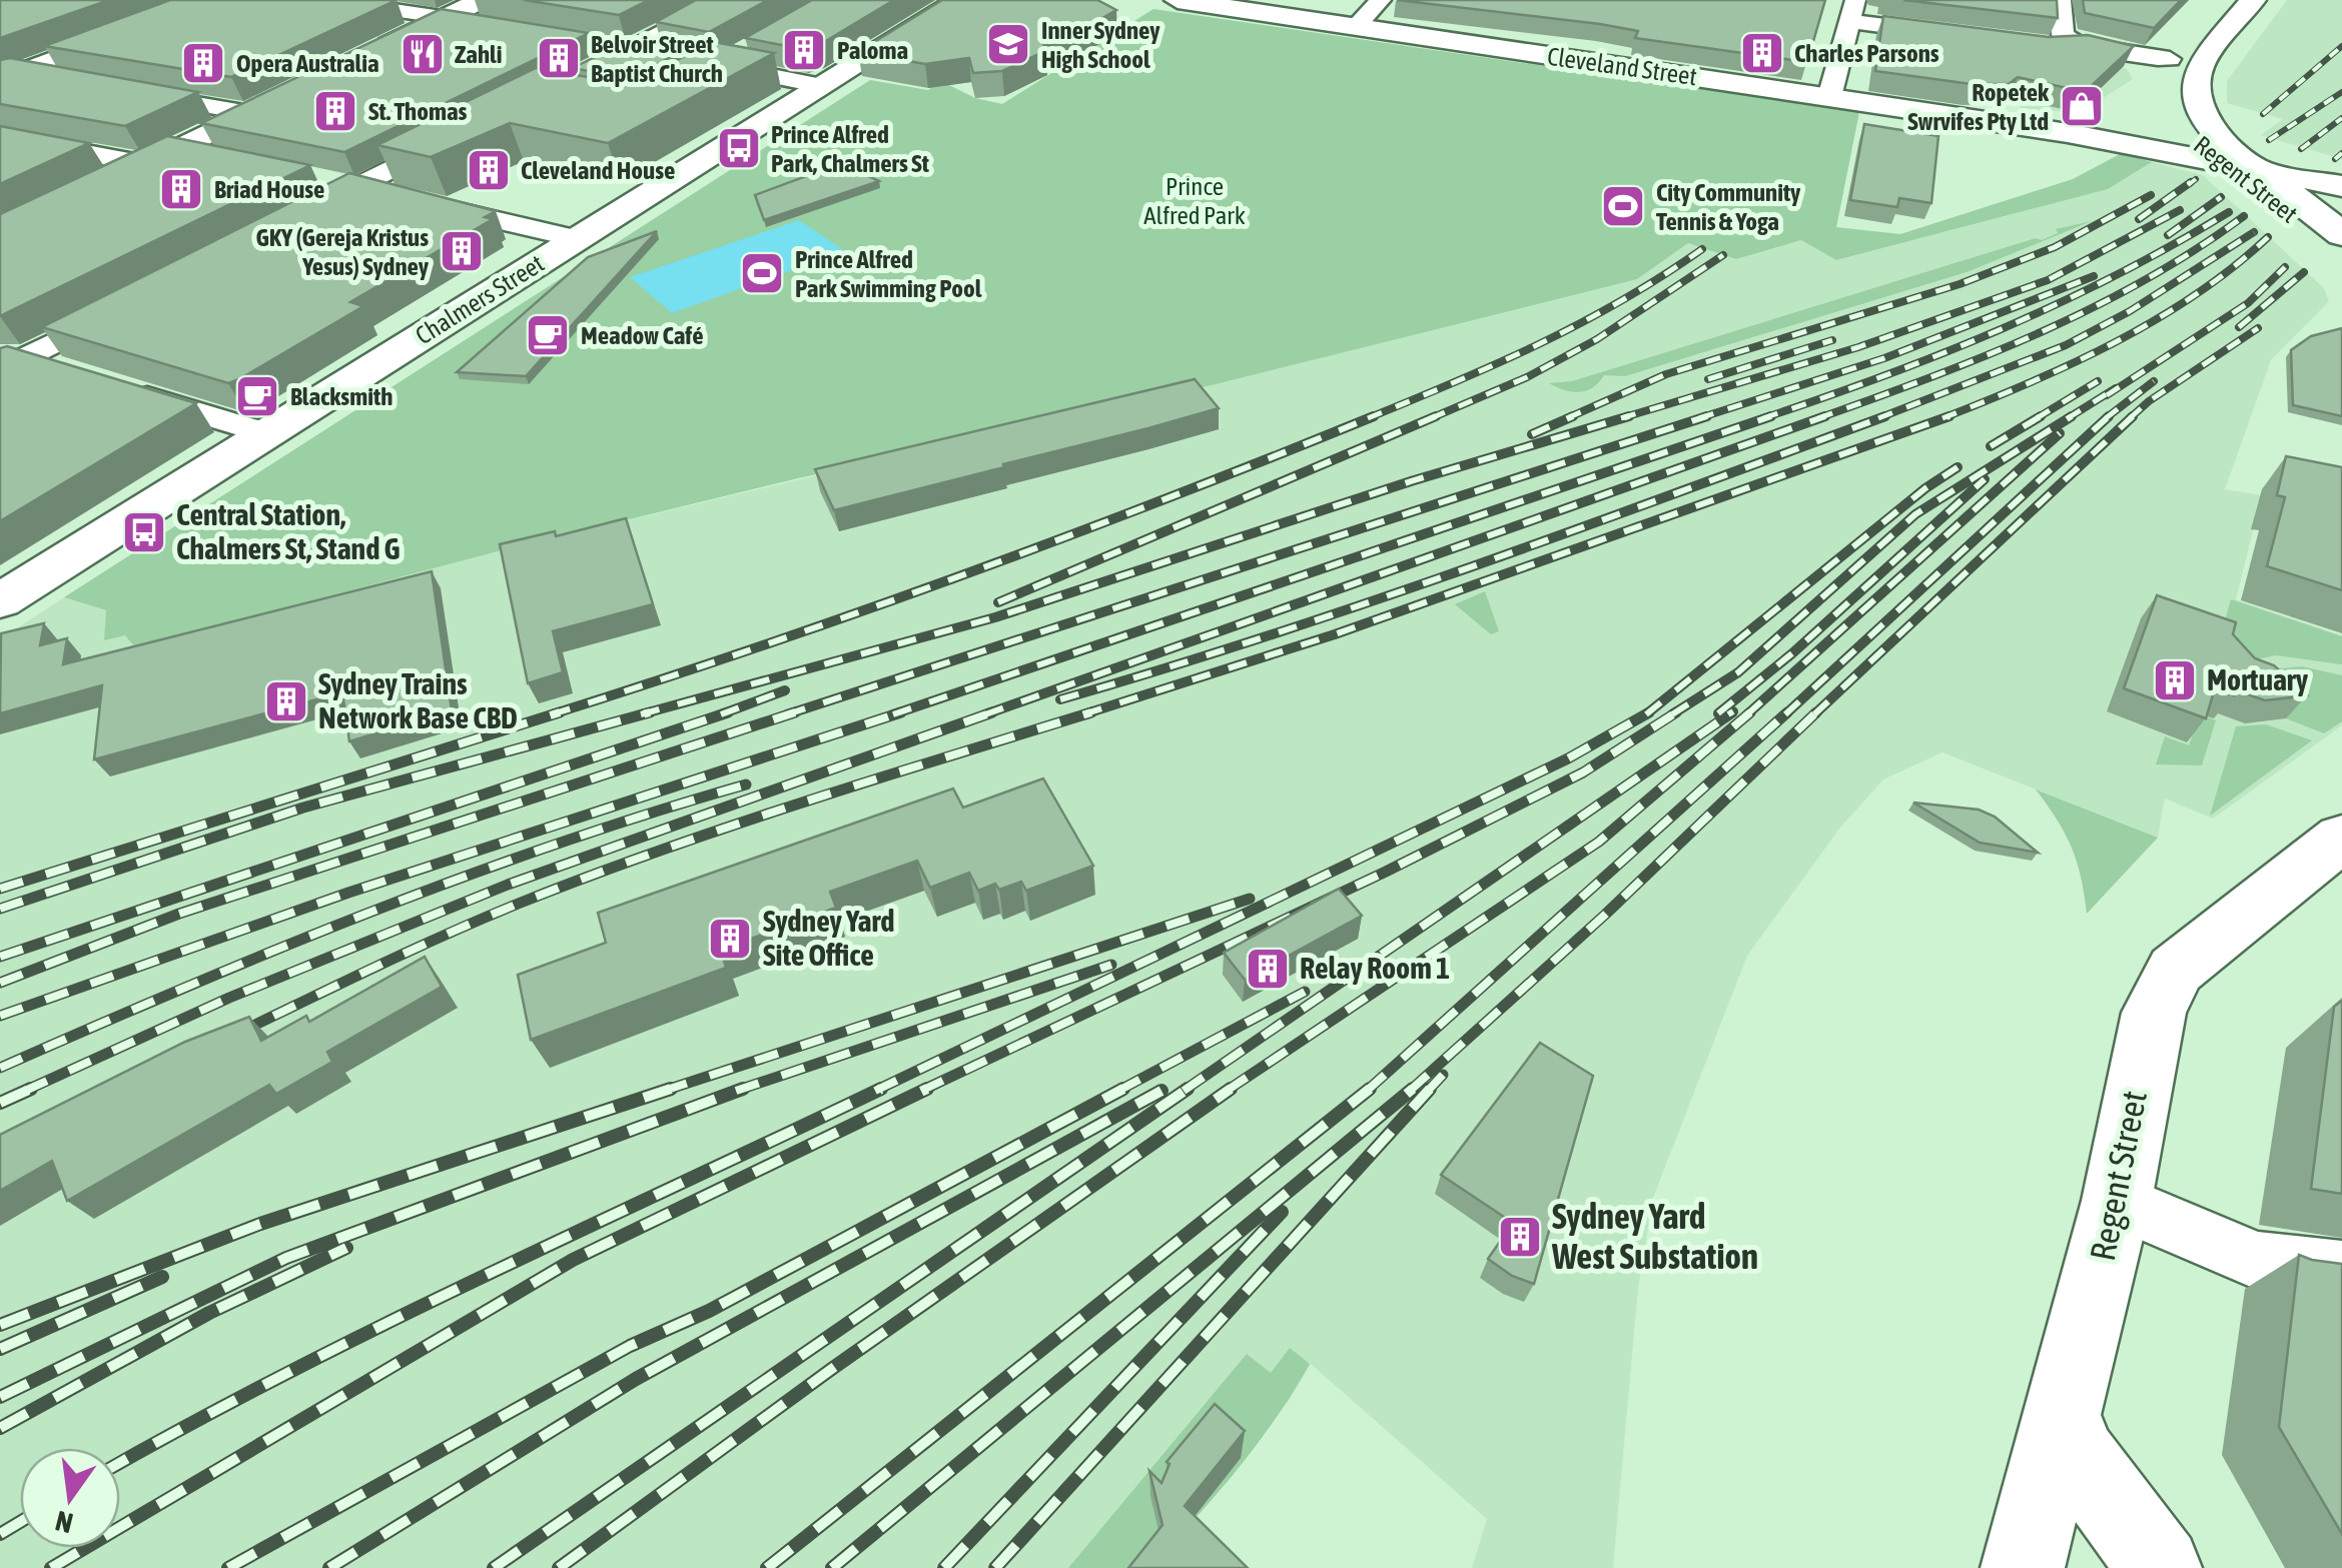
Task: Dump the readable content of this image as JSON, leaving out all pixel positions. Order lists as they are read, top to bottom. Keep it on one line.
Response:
{"streets":{"main road":["Cleveland Street","Regent Street","Chalmers Street"]},"crossings":[["Cleveland Street","Regent Street"]],"parks":["Prince Alfred Park"],"places":{"school or university":["Inner Sydney High School"],"building":["Paloma","Charles Parsons","Belvoir Street Baptist Church","Opera Australia","St. Thomas","Cleveland House","Briad House","GKY (Gereja Kristus Yesus) Sydney","Mortuary","Sydney Trains Network Base CBD","Sydney Yard Site Office","Relay Room 1","Sydney Yard West Substation"],"restaurant":["Zahli"],"shop":["Ropetek Swrvifes Pty Ltd"],"bus stop":["Prince Alfred Park, Chalmers St","Central Station, Chalmers St, Stand G"],"sports":["City Community Tennis & Yoga","Prince Alfred Park Swimming Pool"],"cafe":["Meadow Café","Blacksmith"]},"north":"bottom"}
